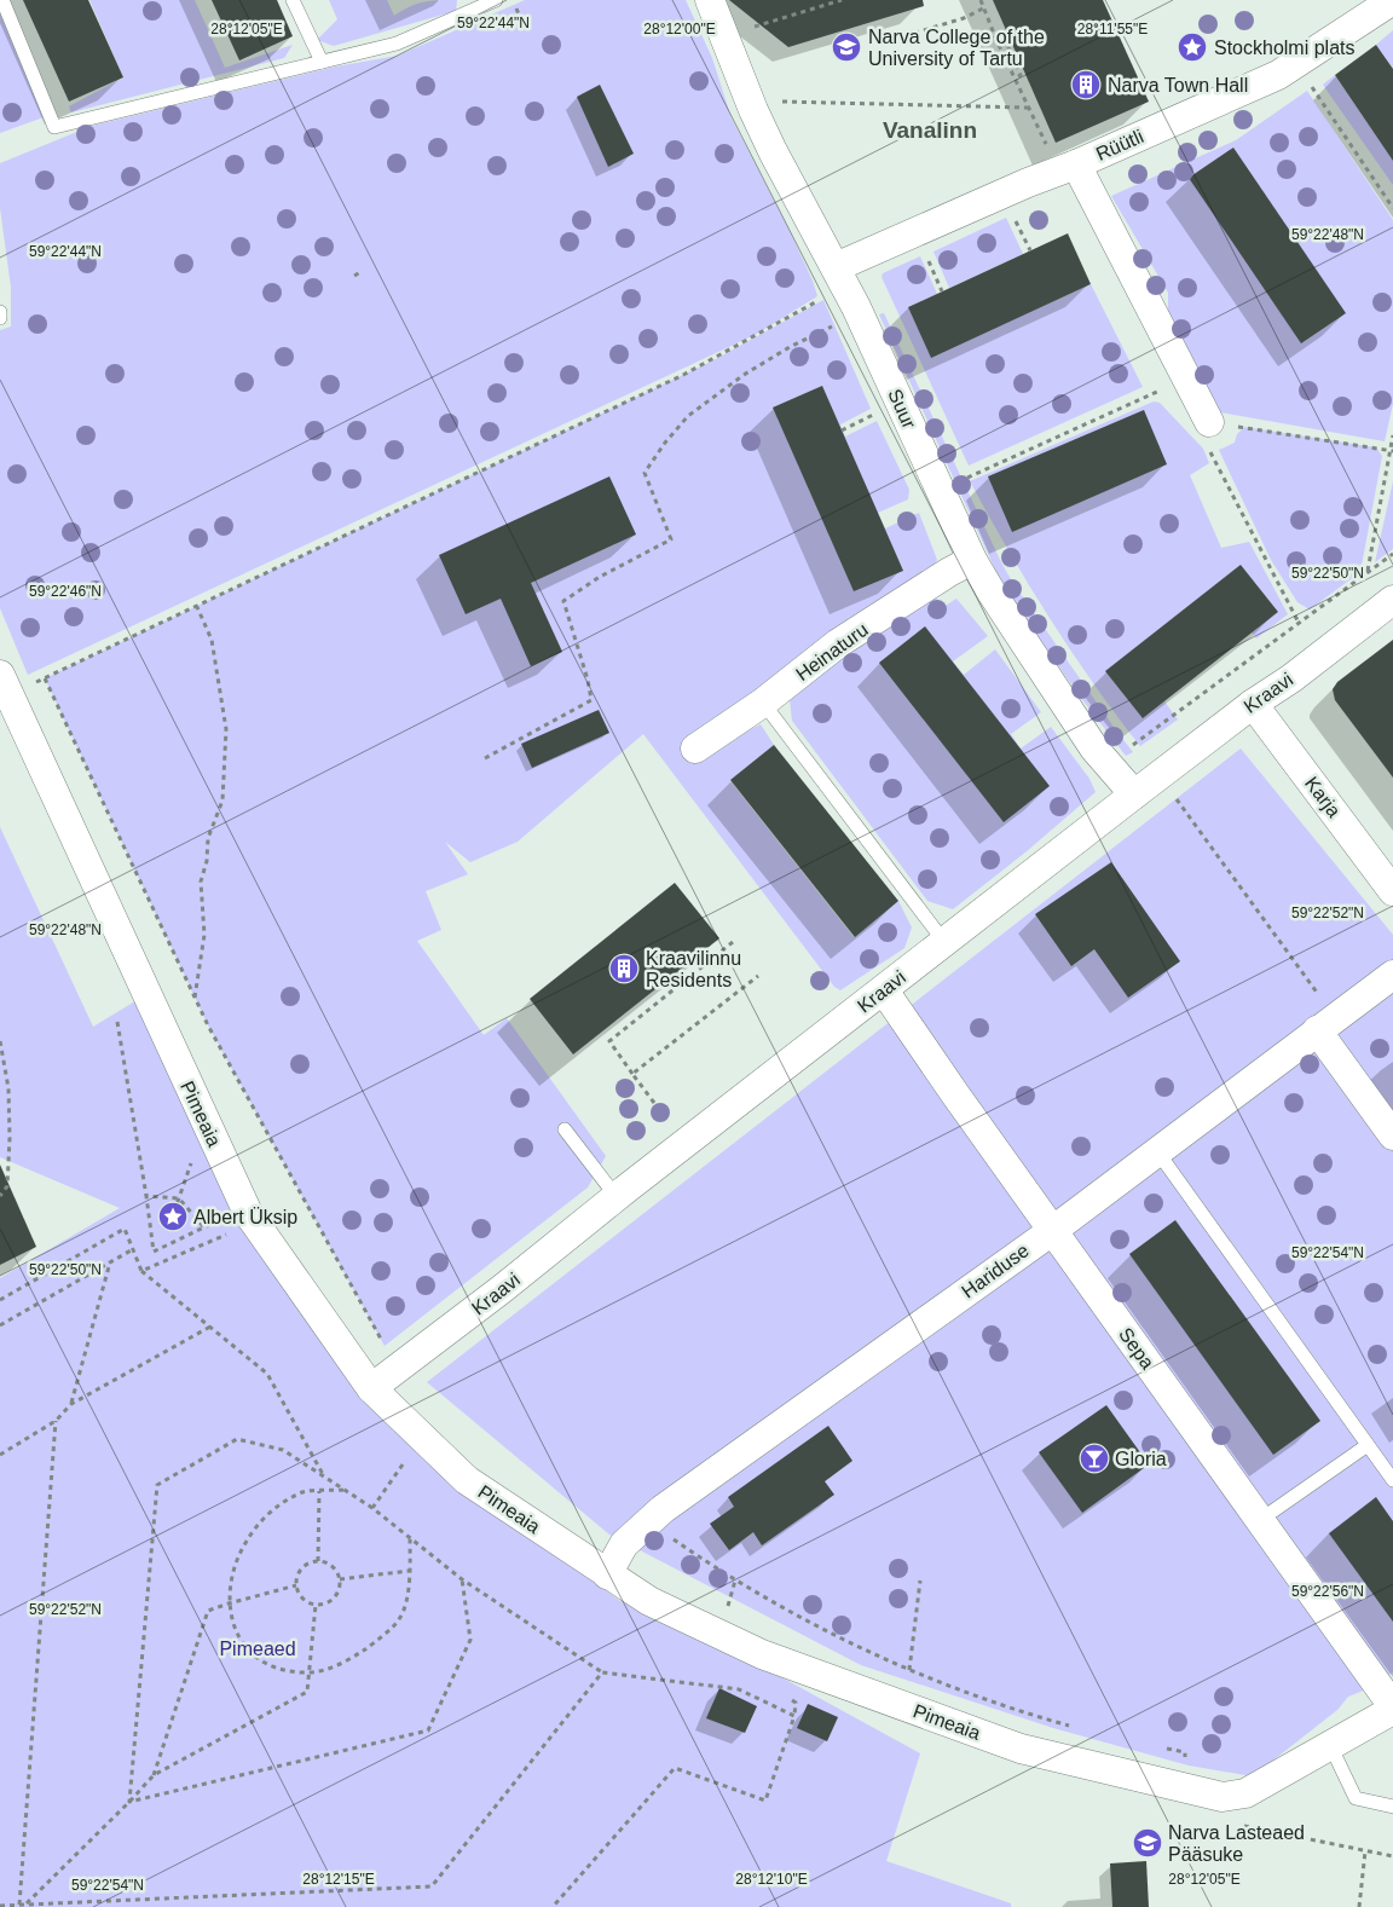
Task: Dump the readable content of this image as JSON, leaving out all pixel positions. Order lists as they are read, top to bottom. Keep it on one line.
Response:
{"streets":{"street":["Rüütli","Suur","Heinaturu","Kraavi","Karja","Pimeaia","Hariduse","Sepa"]},"crossings":[["Rüütli","Suur"],["Suur","Heinaturu"],["Suur","Kraavi"],["Kraavi","Karja"],["Kraavi","Pimeaia"],["Kraavi","Sepa"],["Pimeaia","Hariduse"],["Pimeaia","Sepa"],["Hariduse","Sepa"]],"districts":["Vanalinn"],"parks":["Pimeaed"],"places":{"school or university":["Narva College of the University of Tartu","Narva Lasteaed Pääsuke"],"place":["Stockholmi plats","Albert Üksip"],"building":["Narva Town Hall","Kraavilinnu Residents"],"bar":["Gloria"]},"coordinates":["59°22'44\"N","28°12'05\"E","28°12'00\"E","28°11'55\"E","59°22'48\"N","59°22'50\"N","59°22'46\"N","59°22'52\"N","59°22'54\"N","59°22'56\"N","28°12'15\"E","28°12'10\"E"]}
